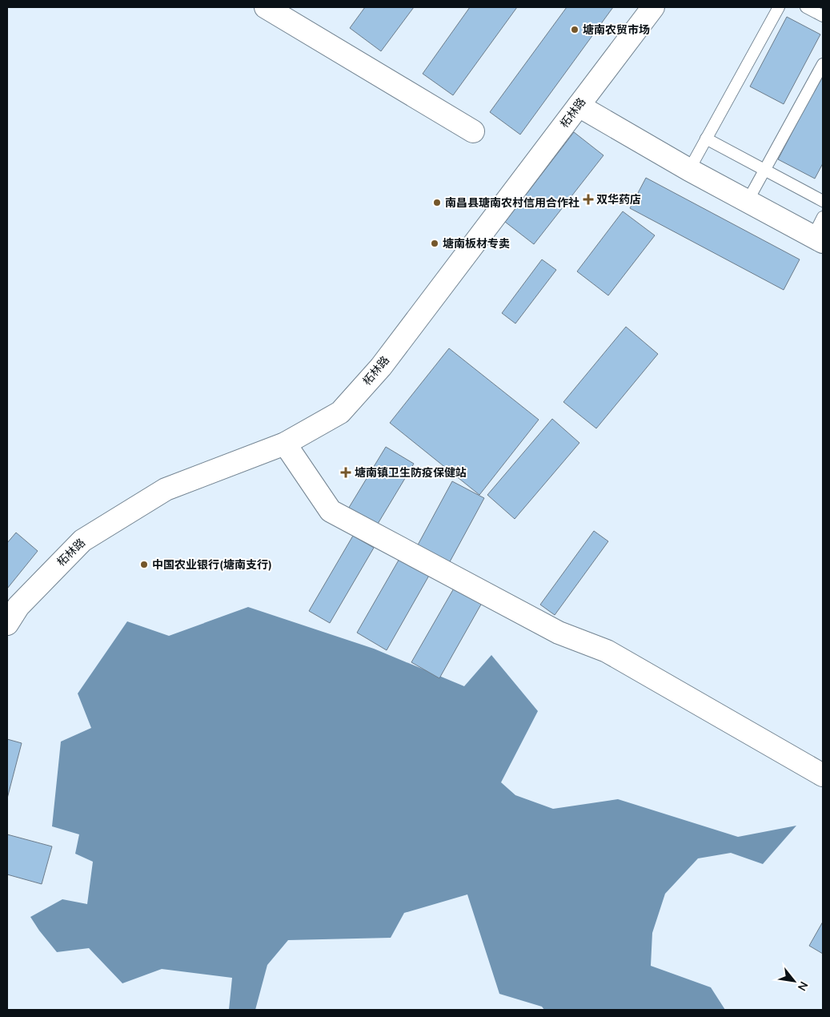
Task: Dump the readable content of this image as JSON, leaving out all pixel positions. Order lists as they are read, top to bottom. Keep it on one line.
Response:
{"streets":{"street":["柘林路"]},"places":{"other":["塘南农贸市场","南昌县瑭南农村信用合作社","塘南板材专卖","中国农业银行(塘南支行)"],"health":["双华药店","塘南镇卫生防疫保健站"]},"north":"bottom right"}
